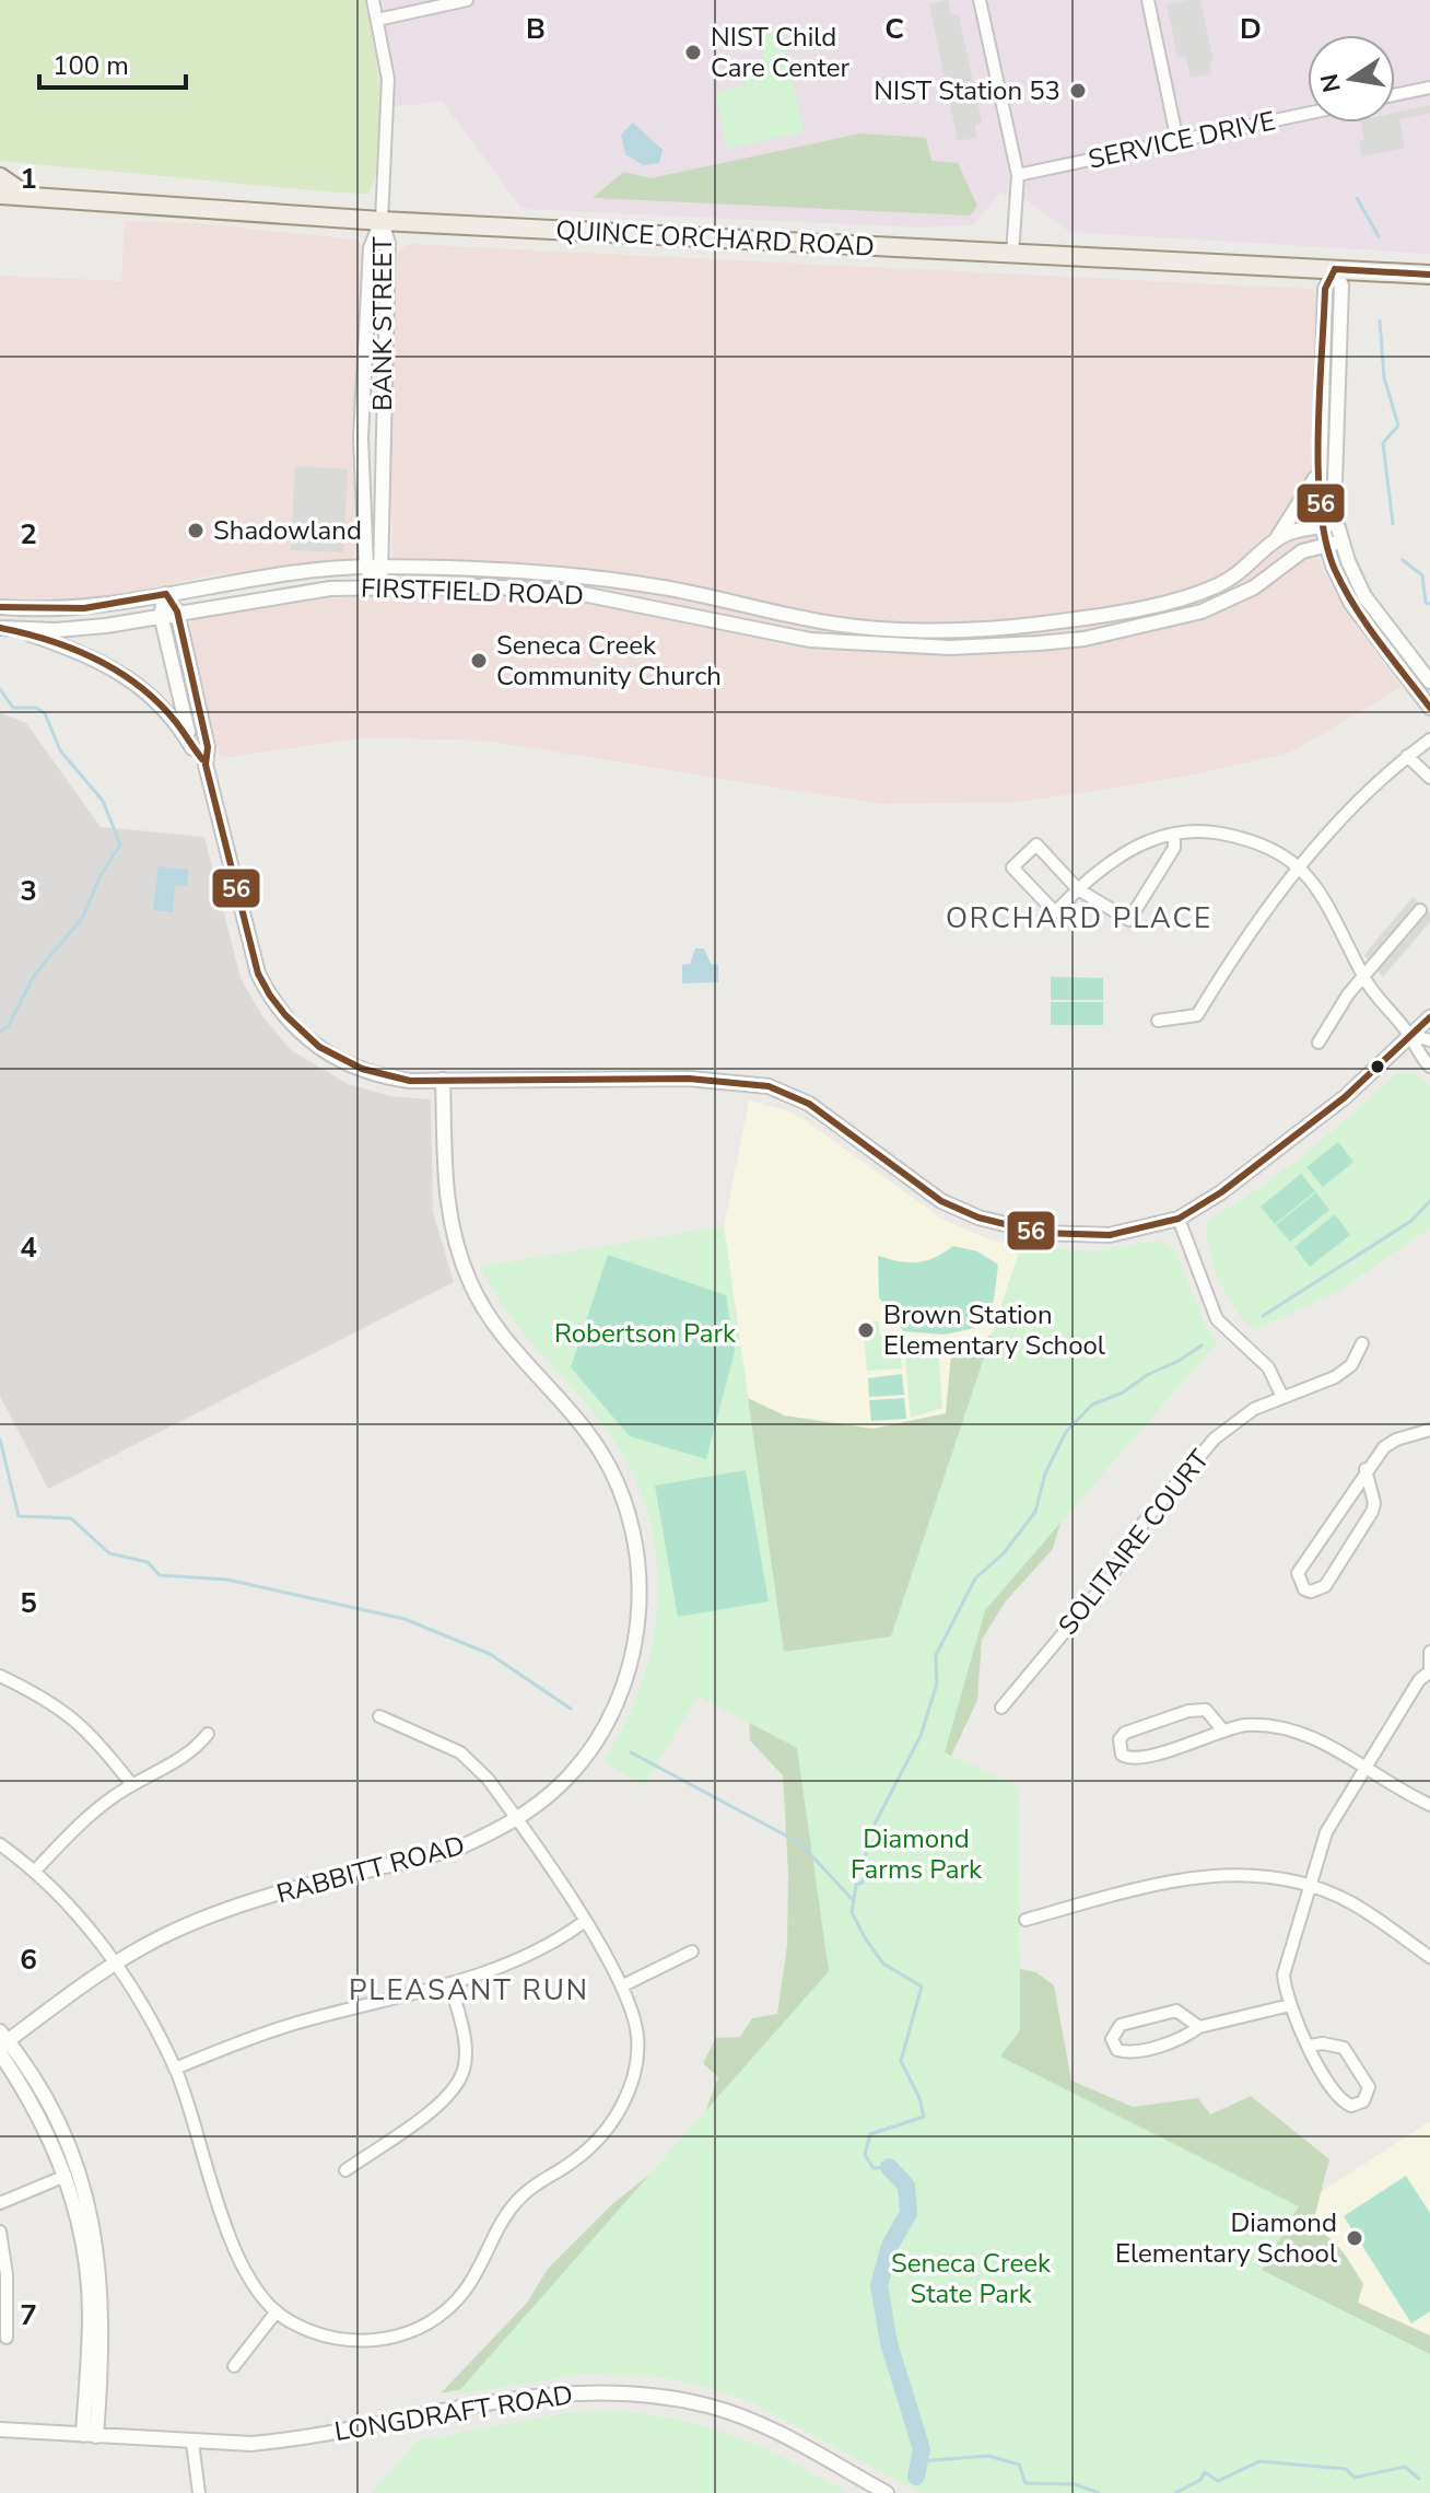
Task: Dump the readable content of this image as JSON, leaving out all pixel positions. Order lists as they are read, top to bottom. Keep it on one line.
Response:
{"streets":{"main road":["QUINCE ORCHARD ROAD"],"street":["SERVICE DRIVE","BANK STREET","FIRSTFIELD ROAD","SOLITAIRE COURT","RABBITT ROAD","LONGDRAFT ROAD"]},"crossings":[["QUINCE ORCHARD ROAD","BANK STREET"],["BANK STREET","FIRSTFIELD ROAD"]],"districts":["ORCHARD PLACE","PLEASANT RUN"],"parks":["Robertson Park","Diamond Farms Park","Seneca Creek State Park"],"places":["NIST Child Care Center","NIST Station 53","Shadowland","Seneca Creek Community Church","Brown Station Elementary School","Diamond Elementary School"],"lines":["transit line 56"],"scale_bar":"100 m","north":"left","grid":{"columns":["B","C","D"],"rows":["1","2","3","4","5","6","7"]}}
